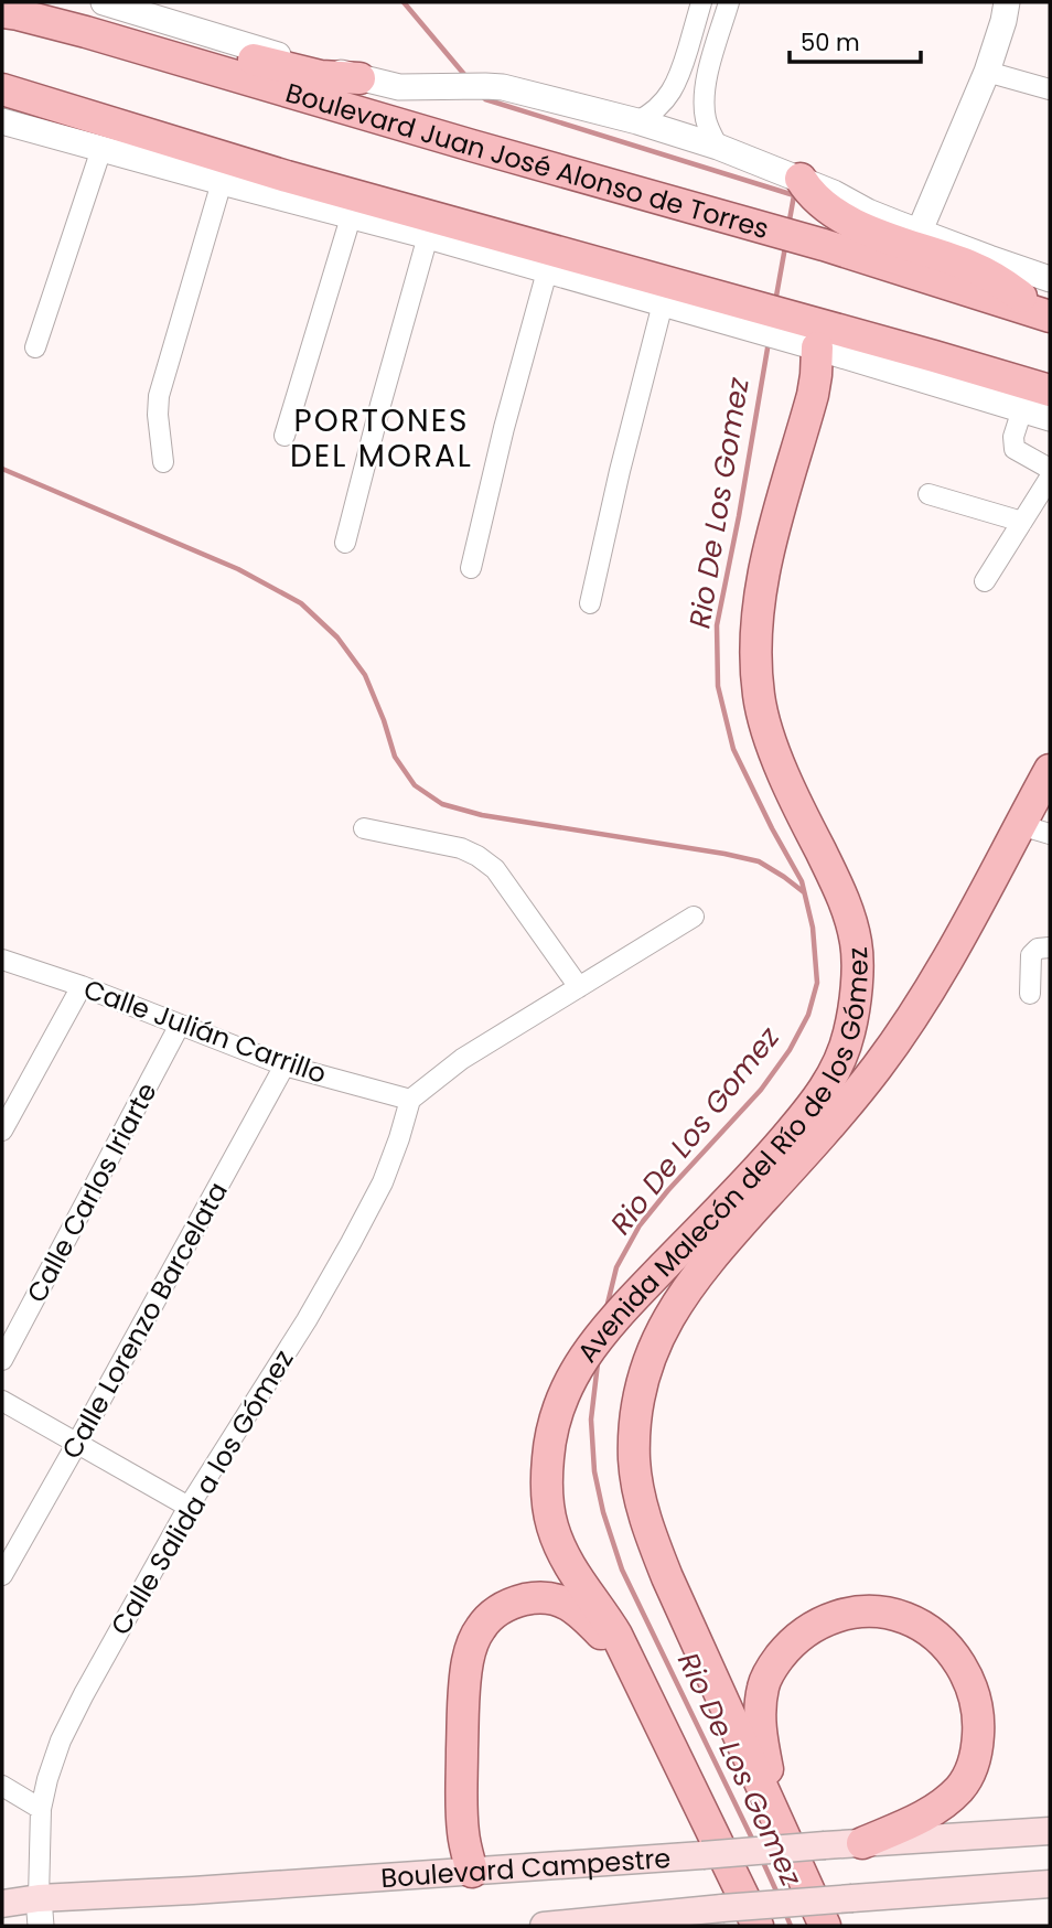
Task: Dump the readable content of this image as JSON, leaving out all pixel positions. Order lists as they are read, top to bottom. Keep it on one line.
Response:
{"streets":{"main road":["Boulevard Juan José Alonso de Torres","Avenida Malecón del Río de los Gómez","Boulevard Campestre"],"street":["Calle Julián Carrillo","Calle Carlos Iriarte","Calle Lorenzo Barcelata","Calle Salida a los Gómez"]},"crossings":[["Calle Julián Carrillo","Calle Carlos Iriarte"],["Calle Julián Carrillo","Calle Lorenzo Barcelata"],["Calle Julián Carrillo","Calle Salida a los Gómez"],["Calle Salida a los Gómez","Boulevard Campestre"]],"districts":["PORTONES DEL MORAL"],"water":["Rio De Los Gomez"],"scale_bar":"50 m"}
